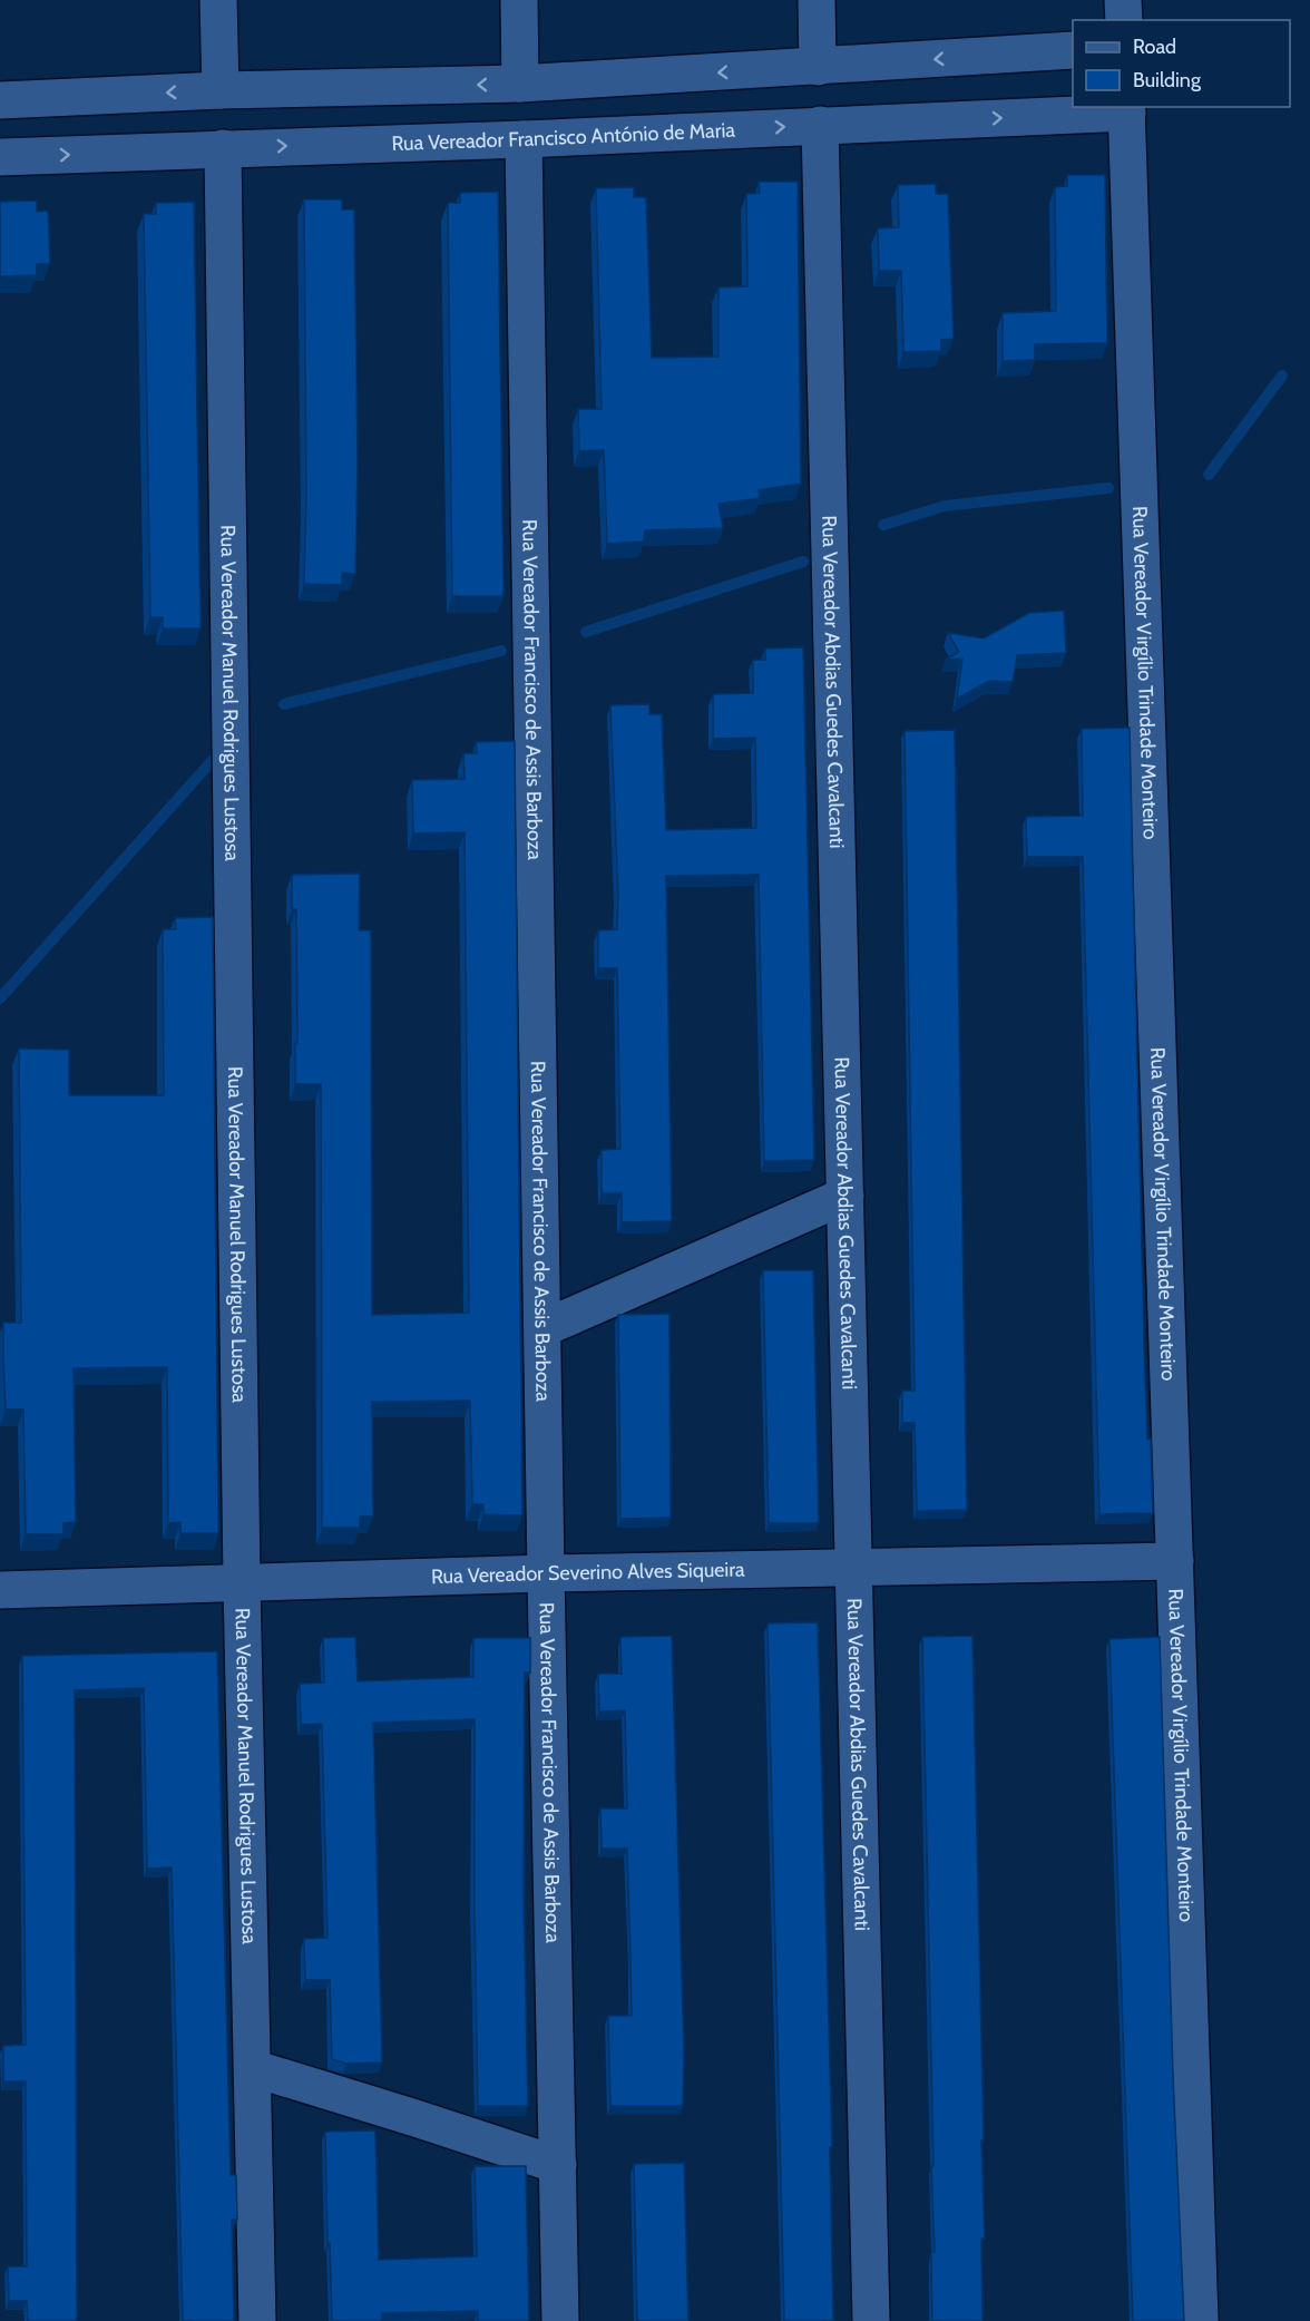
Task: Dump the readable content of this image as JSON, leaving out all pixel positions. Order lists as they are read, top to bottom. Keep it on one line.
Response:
{"streets":{"street":["Rua Vereador Francisco António de Maria","Rua Vereador Virgílio Trindade Monteiro","Rua Vereador Abdias Guedes Cavalcanti","Rua Vereador Francisco de Assis Barboza","Rua Vereador Manuel Rodrigues Lustosa","Rua Vereador Severino Alves Siqueira"]},"crossings":[["Rua Vereador Francisco António de Maria","Rua Vereador Virgílio Trindade Monteiro"],["Rua Vereador Francisco António de Maria","Rua Vereador Abdias Guedes Cavalcanti"],["Rua Vereador Francisco António de Maria","Rua Vereador Francisco de Assis Barboza"],["Rua Vereador Francisco António de Maria","Rua Vereador Manuel Rodrigues Lustosa"],["Rua Vereador Virgílio Trindade Monteiro","Rua Vereador Severino Alves Siqueira"],["Rua Vereador Abdias Guedes Cavalcanti","Rua Vereador Severino Alves Siqueira"],["Rua Vereador Francisco de Assis Barboza","Rua Vereador Severino Alves Siqueira"],["Rua Vereador Manuel Rodrigues Lustosa","Rua Vereador Severino Alves Siqueira"]],"legend":["Road","Building"]}
